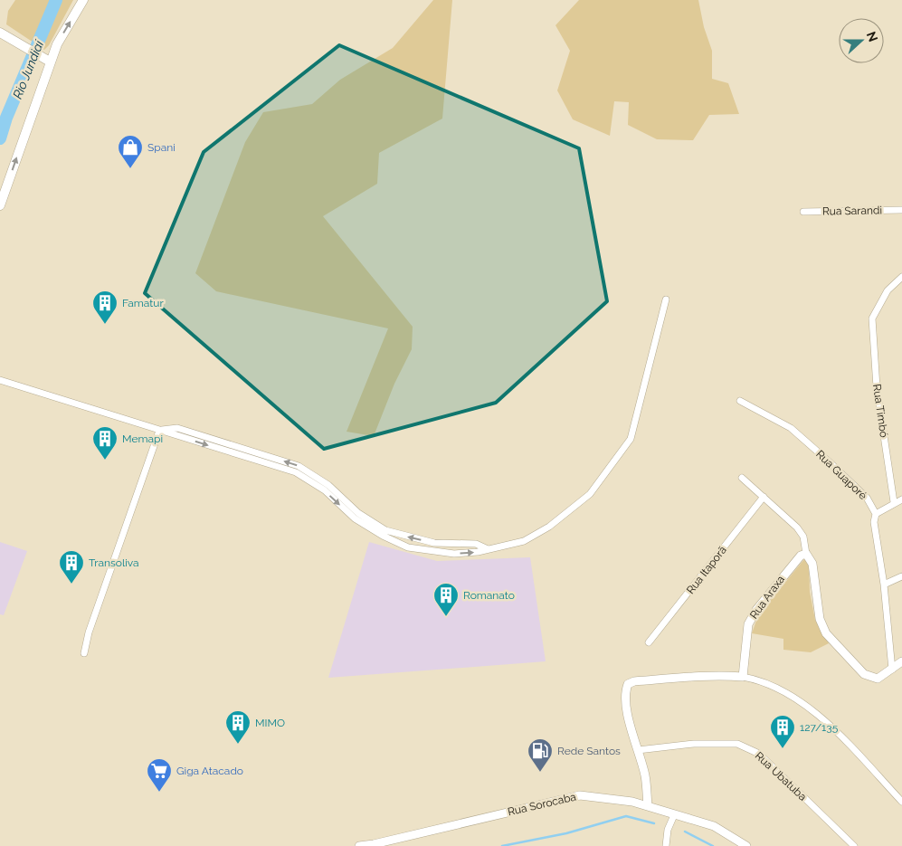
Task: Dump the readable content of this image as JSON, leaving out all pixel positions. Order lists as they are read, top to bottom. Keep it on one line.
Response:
{"streets":{"street":["Rua Sarandi","Rua Timbó","Rua Guaporé","Rua Itaporã","Rua Araxa","Rua Ubatuba","Rua Sorocaba"]},"water":["Rio Jundiaí"],"places":{"shop":["Spani"],"building":["Famatur","Memapi","Transoliva","Romanato","MIMO","127/135"],"fuel station":["Rede Santos"],"supermarket":["Giga Atacado"]},"north":"right"}
